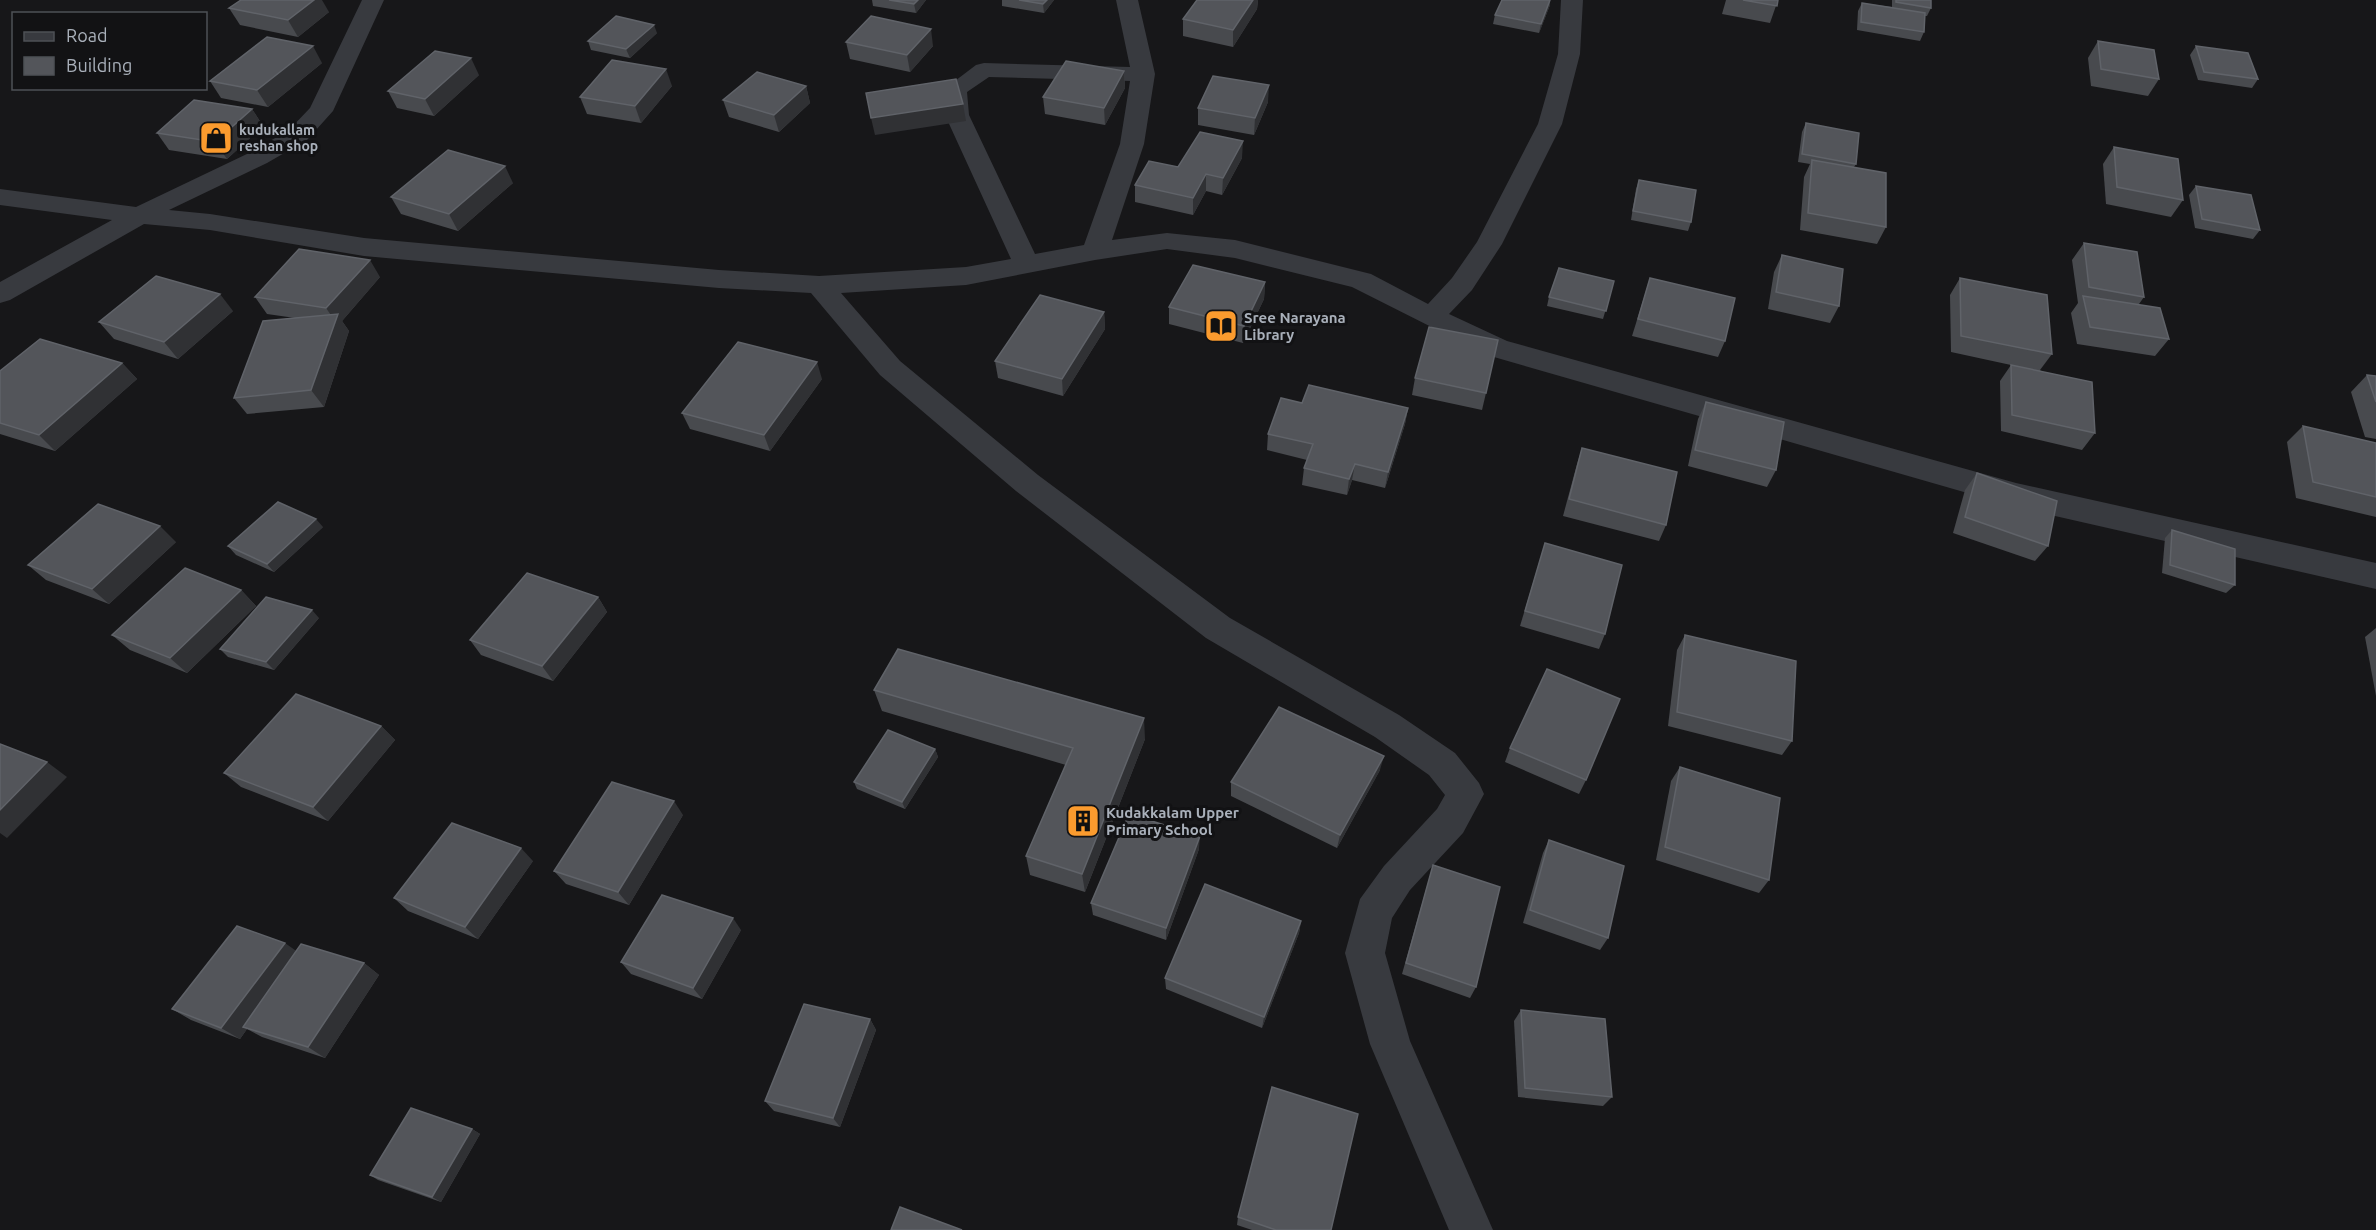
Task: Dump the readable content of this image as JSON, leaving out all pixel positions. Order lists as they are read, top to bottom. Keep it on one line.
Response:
{"places":{"shop":["kudukallam reshan shop"],"library":["Sree Narayana Library"],"building":["Kudakkalam Upper Primary School"]},"legend":["Road","Building"]}
